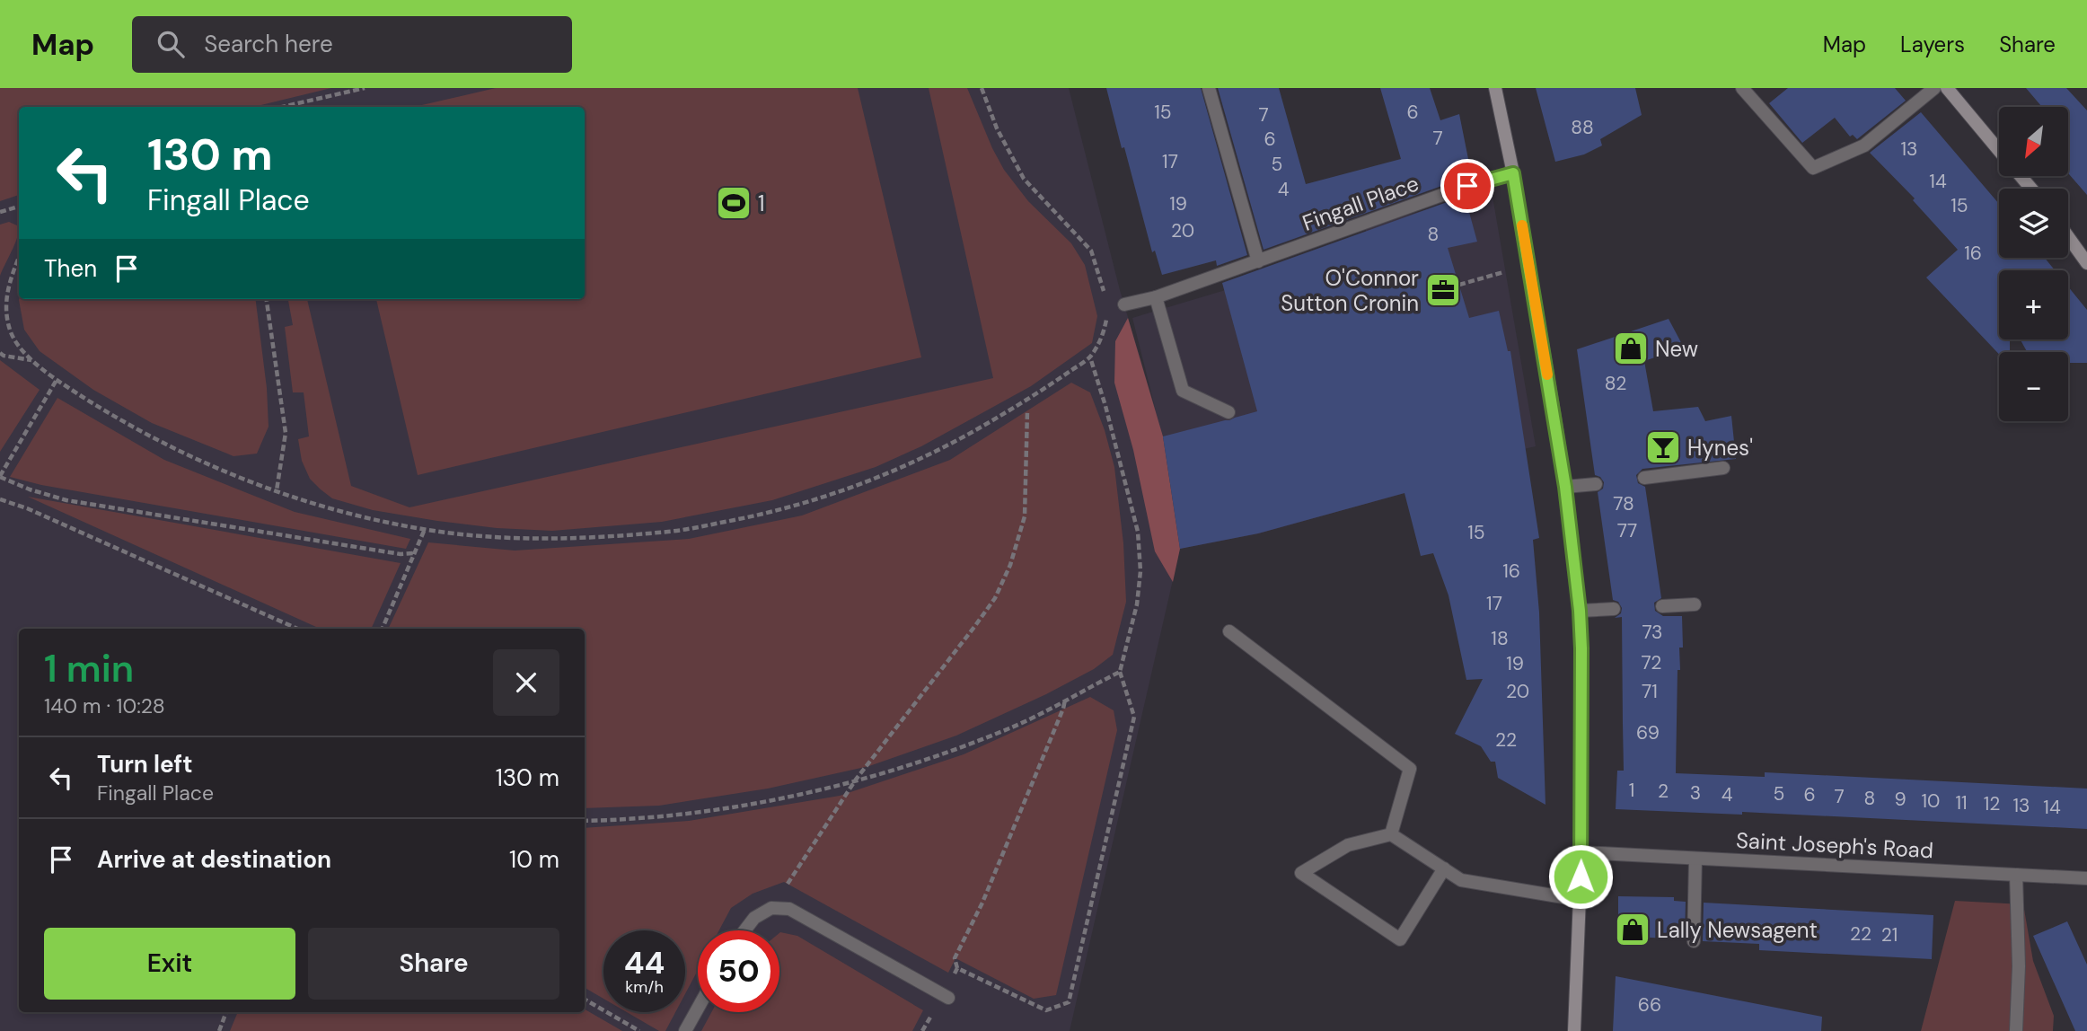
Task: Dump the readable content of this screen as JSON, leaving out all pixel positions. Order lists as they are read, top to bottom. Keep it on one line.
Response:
{"streets":{"street":["Fingall Place","Saint Joseph's Road"]},"places":{"sports":["1"],"office":["O'Connor Sutton Cronin"],"shop":["New","Lally Newsagent"],"bar":["Hynes'"]},"house_numbers":["15","6","7","88","7","6","13","17","5","14","4","19","15","20","8","16","82","78","77","15","16","17","73","18","72","19","20","71","69","22","1","2","3","5","4","6","7","8","9","10","11","12","13","14","22","21","66"],"north":"bottom left","page":{"header":"Map","search":"Search here","nav":["Map","Layers","Share"],"map_buttons":["+","−"],"turn":["130 m","Fingall Place"],"then":"Then","heading":["1 min","140 m · 10:28"],"list":[{"name":"Turn left","note":"Fingall Place","value":"130 m"},{"name":"Arrive at destination","value":"10 m"}],"buttons":["Exit","Share"],"speed":"44 km/h","limit":"50"}}
